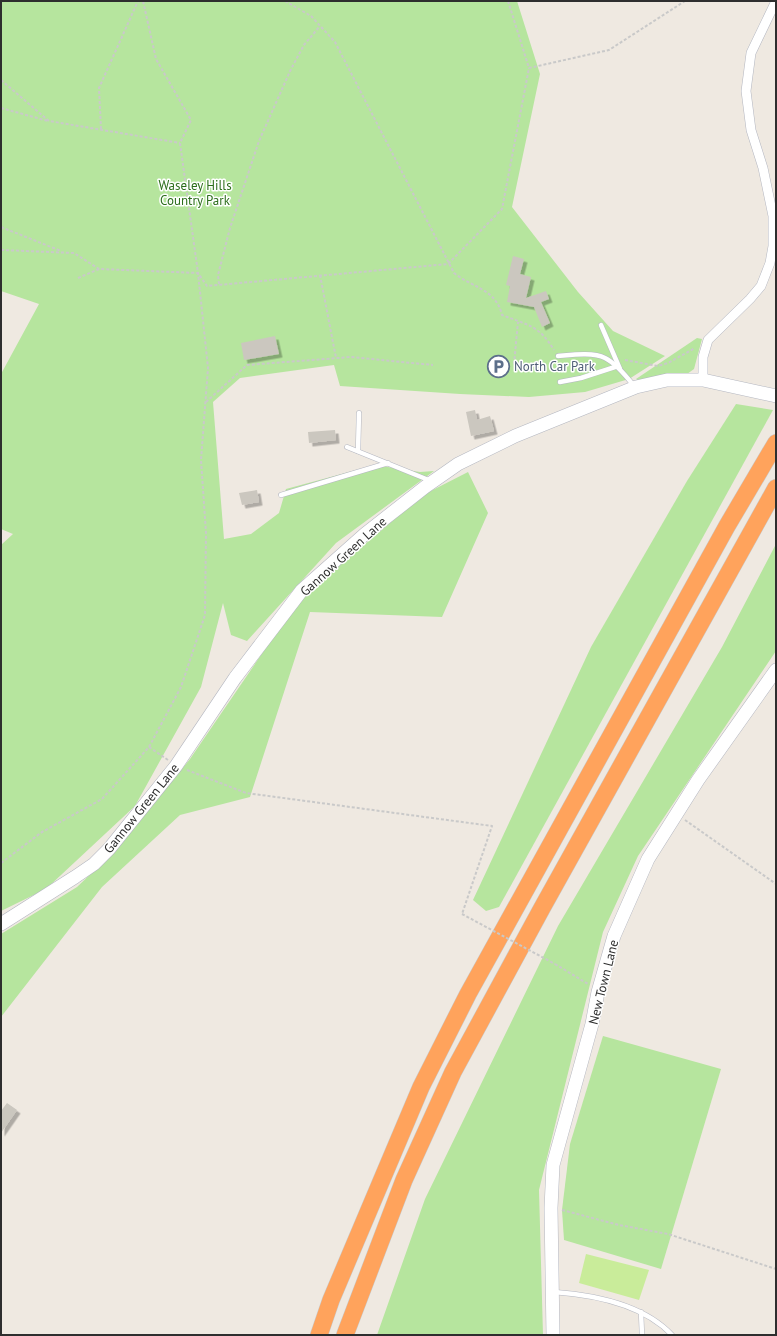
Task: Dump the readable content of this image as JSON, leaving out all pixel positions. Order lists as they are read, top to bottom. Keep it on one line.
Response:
{"streets":{"street":["Gannow Green Lane","New Town Lane"]},"parks":["Waseley Hills Country Park"],"places":{"parking":["North Car Park"]}}
